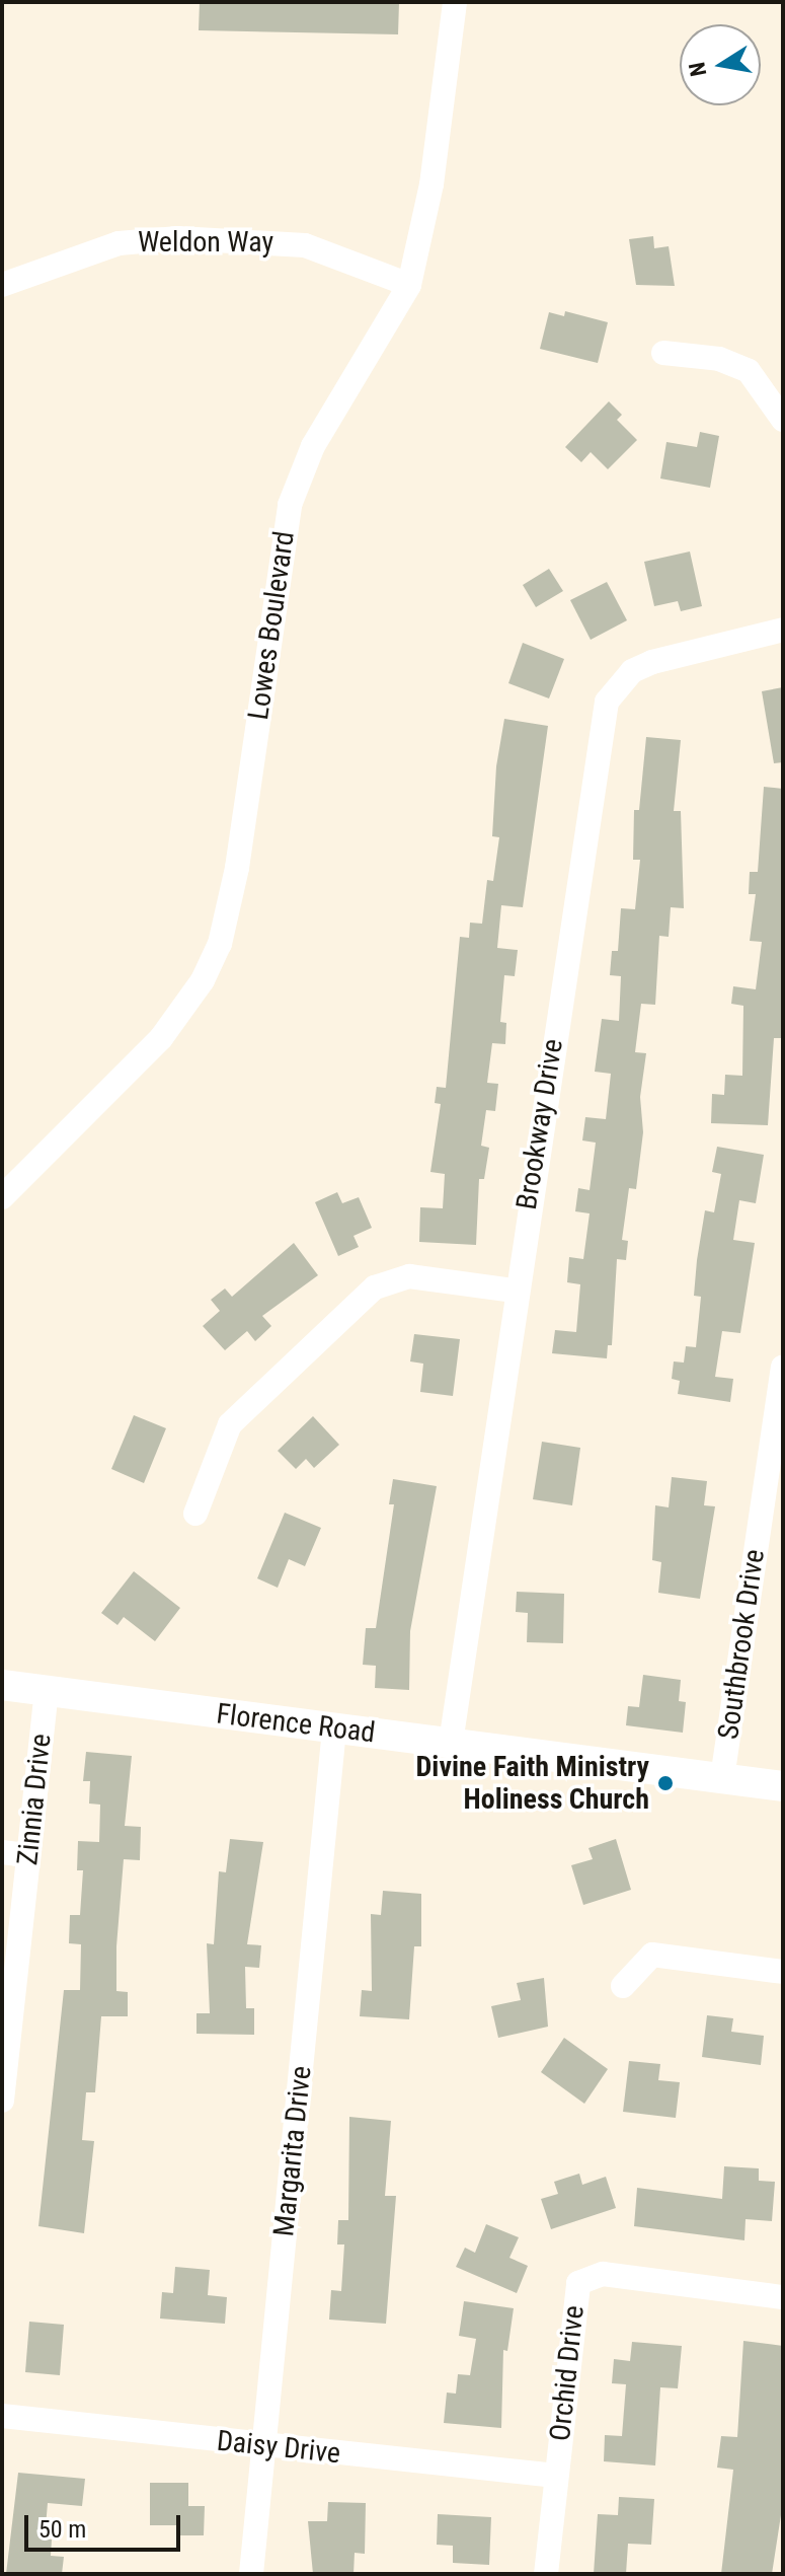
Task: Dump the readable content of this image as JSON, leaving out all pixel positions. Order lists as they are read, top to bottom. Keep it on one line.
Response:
{"streets":{"street":["Weldon Way","Lowes Boulevard","Brookway Drive","Southbrook Drive","Florence Road","Zinnia Drive","Margarita Drive","Orchid Drive","Daisy Drive"]},"crossings":[["Weldon Way","Lowes Boulevard"],["Brookway Drive","Florence Road"],["Southbrook Drive","Florence Road"],["Florence Road","Zinnia Drive"],["Florence Road","Margarita Drive"],["Margarita Drive","Daisy Drive"],["Orchid Drive","Daisy Drive"]],"places":["Divine Faith Ministry Holiness Church"],"scale_bar":"50 m","north":"left"}
